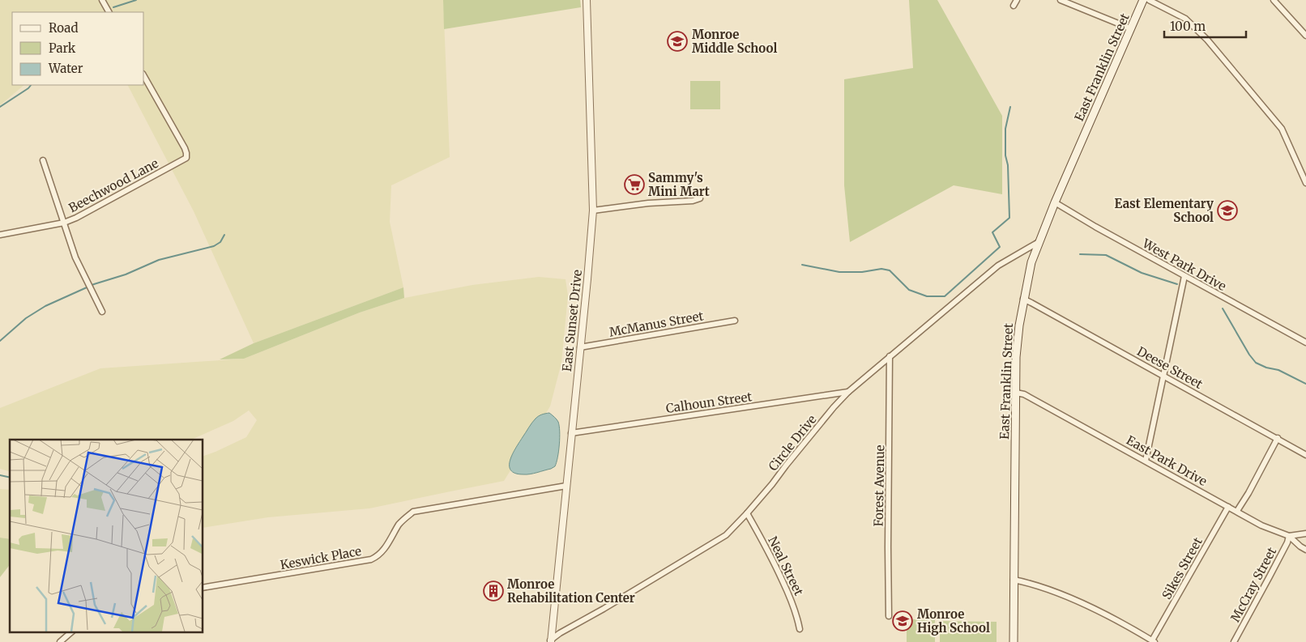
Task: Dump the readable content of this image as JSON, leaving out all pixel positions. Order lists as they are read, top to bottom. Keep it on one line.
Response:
{"streets":{"main road":["East Franklin Street"],"street":["Beechwood Lane","West Park Drive","East Sunset Drive","McManus Street","Deese Street","Calhoun Street","Circle Drive","East Park Drive","Forest Avenue","Keswick Place","Neal Street","Sikes Street","McCray Street"]},"crossings":[["East Franklin Street","West Park Drive"],["East Franklin Street","Deese Street"],["East Franklin Street","Circle Drive"],["East Franklin Street","East Park Drive"],["East Sunset Drive","McManus Street"],["East Sunset Drive","Calhoun Street"],["East Sunset Drive","Circle Drive"],["East Sunset Drive","Keswick Place"],["Calhoun Street","Circle Drive"],["Circle Drive","Forest Avenue"],["Circle Drive","Neal Street"],["East Park Drive","Sikes Street"],["East Park Drive","McCray Street"]],"places":{"school or university":["Monroe Middle School","East Elementary School","Monroe High School"],"supermarket":["Sammy's Mini Mart"],"building":["Monroe Rehabilitation Center"]},"legend":["Road","Park","Water"],"scale_bar":"100 m"}
